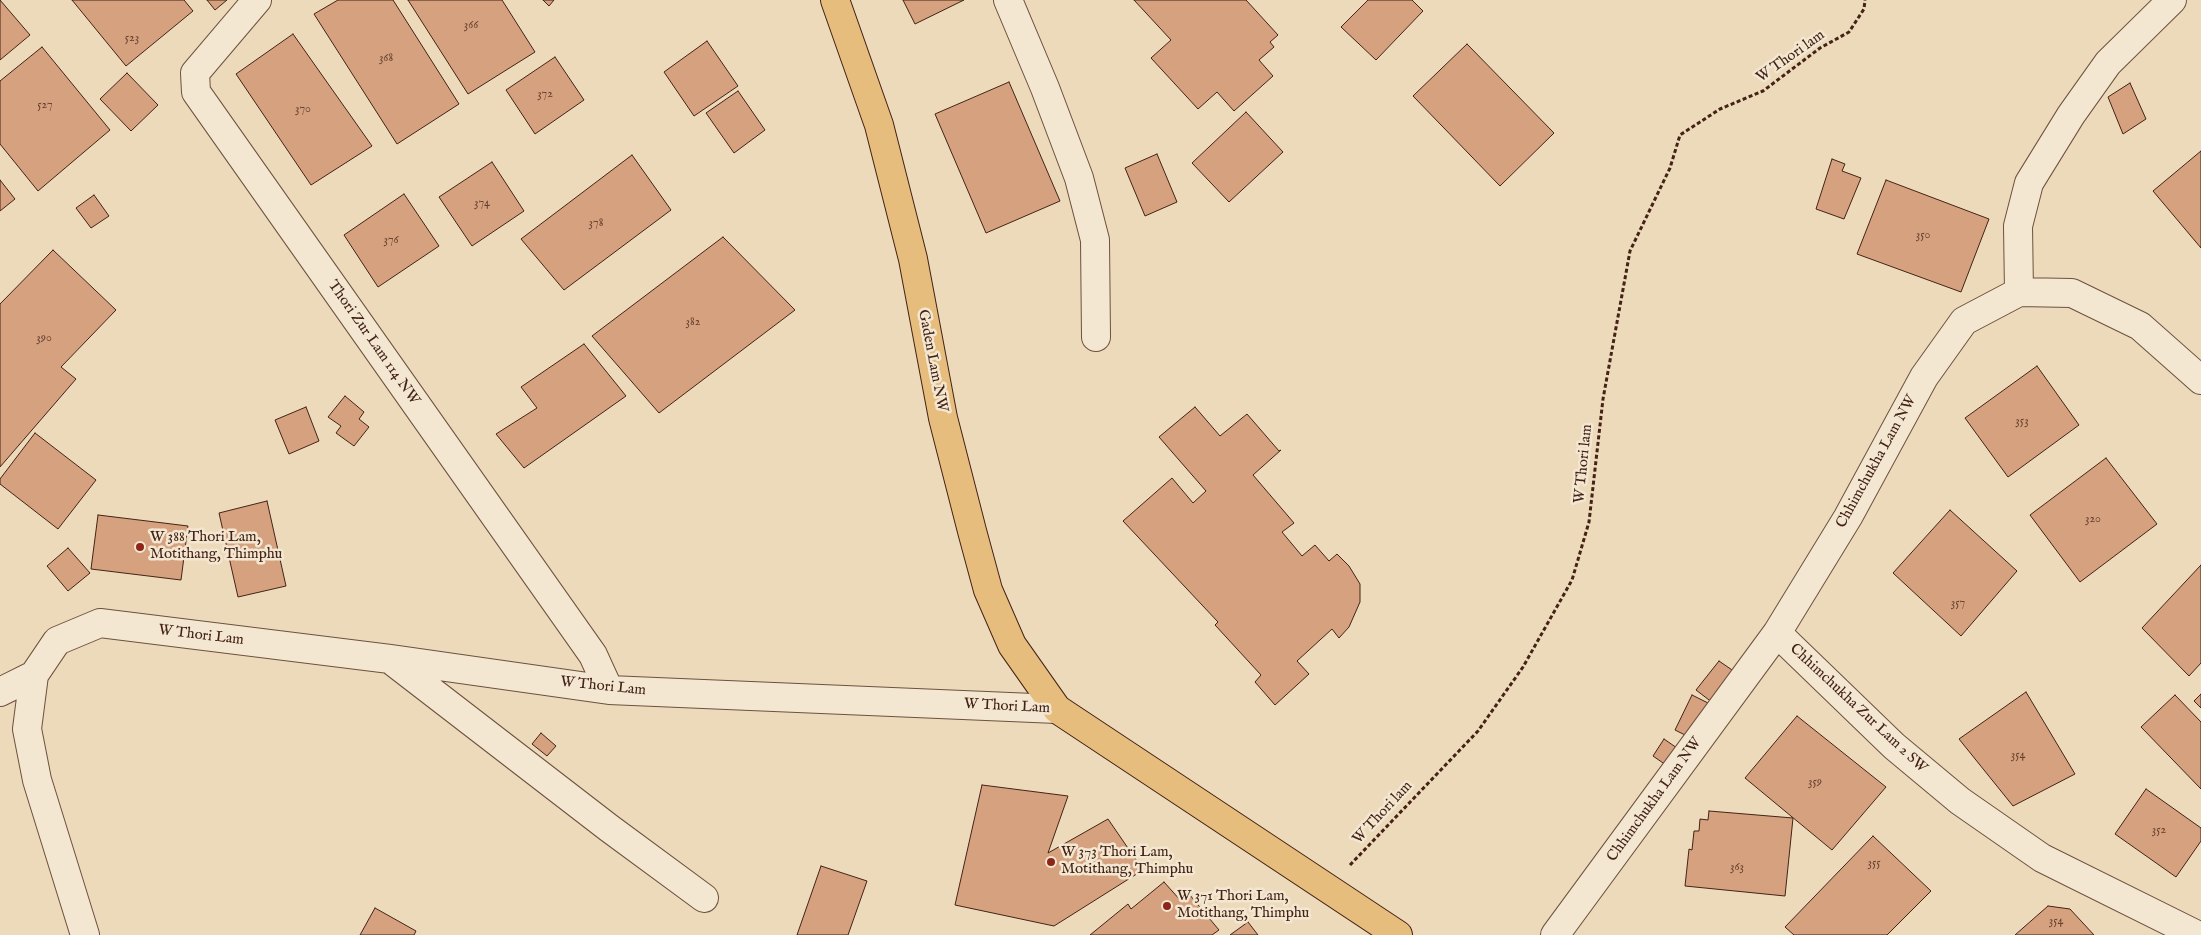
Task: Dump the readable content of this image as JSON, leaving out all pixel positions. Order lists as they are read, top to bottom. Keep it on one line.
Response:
{"streets":{"main road":["Gaden Lam NW","W Thori Lam"],"street":["Thori Zur Lam 114 NW","Chhimchukha Lam NW","Chhimchukha Zur Lam 2 SW"],"path":["W Thori lam"]},"crossings":[["W Thori lam","W Thori Lam"],["Thori Zur Lam 114 NW","W Thori Lam"],["Gaden Lam NW","W Thori Lam"],["Chhimchukha Lam NW","Chhimchukha Zur Lam 2 SW"]],"places":["W 388 Thori Lam, Motithang, Thimphu","W 373 Thori Lam, Motithang, Thimphu","W 371 Thori Lam, Motithang, Thimphu"],"house_numbers":["366","523","368","372","527","370","374","378","350","376","382","390","353","320","357","354","359","352","355","363","354"]}
